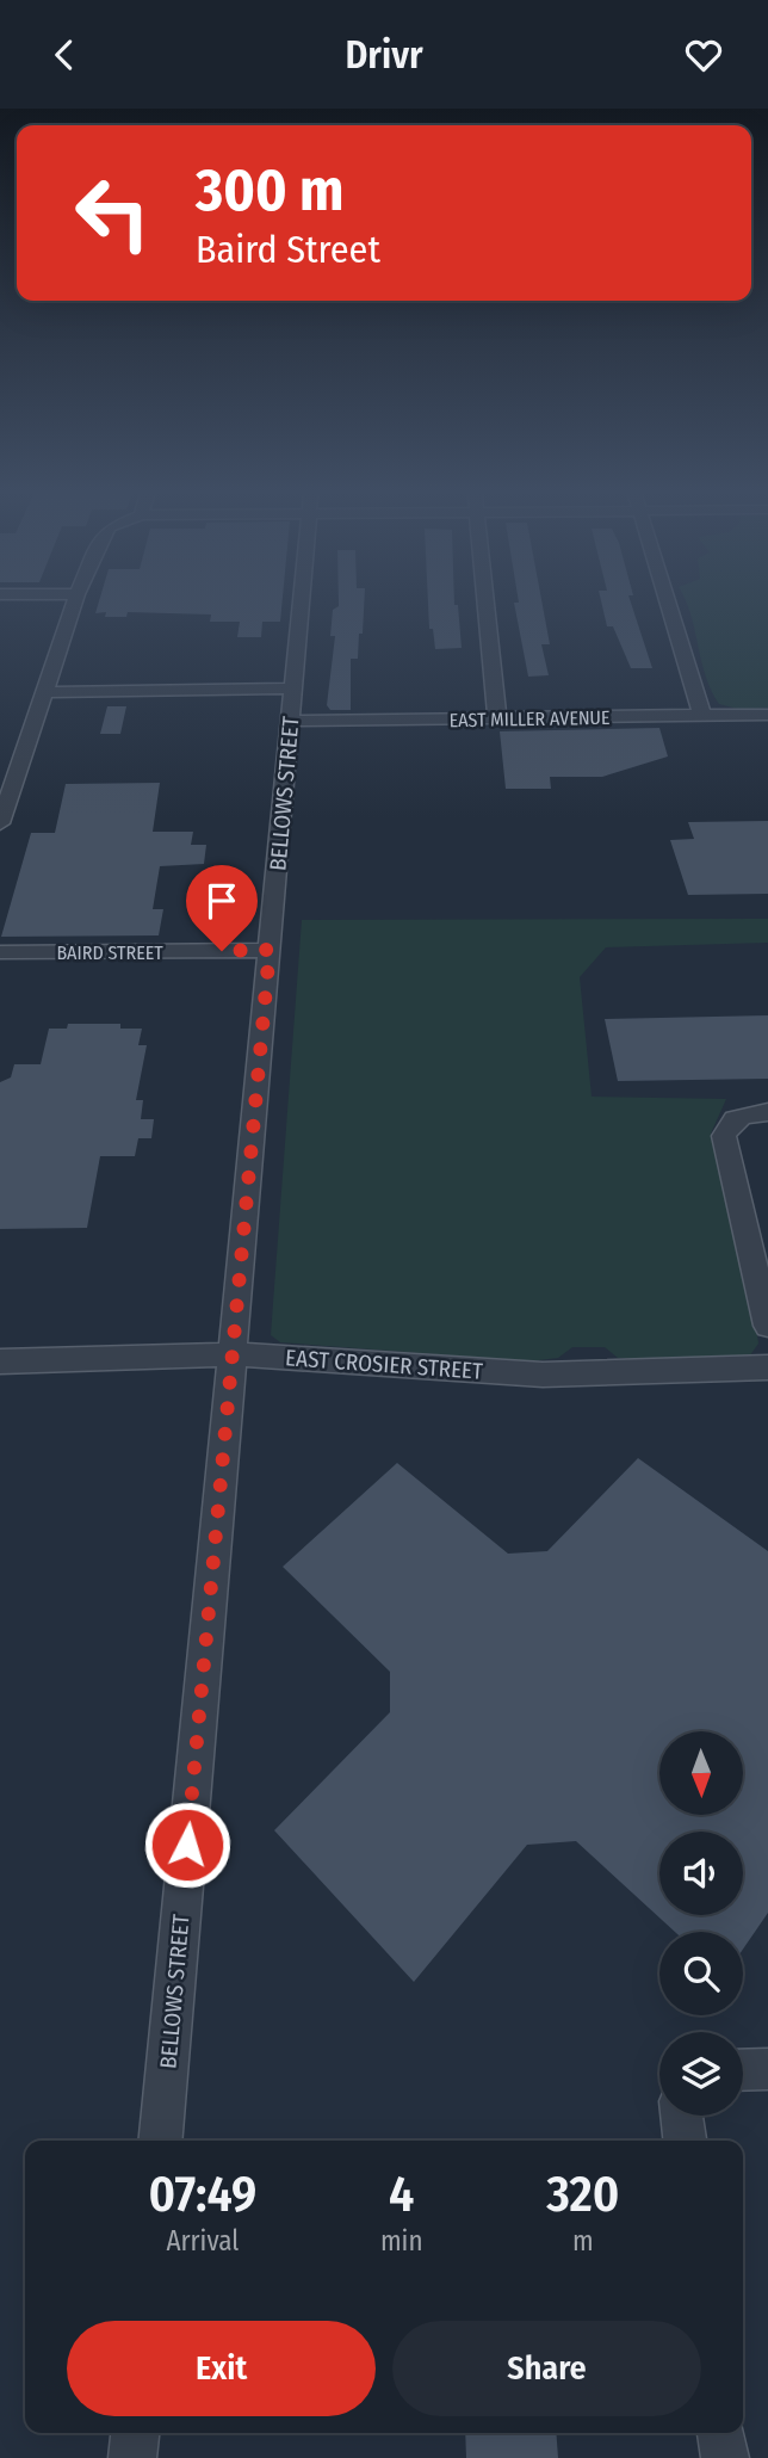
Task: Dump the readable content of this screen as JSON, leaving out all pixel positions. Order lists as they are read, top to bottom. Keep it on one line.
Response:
{"streets":{"street":["EAST MILLER AVENUE","BELLOWS STREET","BAIRD STREET","EAST CROSIER STREET"]},"crossings":[["EAST MILLER AVENUE","BELLOWS STREET"],["BELLOWS STREET","BAIRD STREET"],["BELLOWS STREET","EAST CROSIER STREET"]],"north":"bottom","page":{"header":"Drivr","turn":["300 m","Baird Street"],"eta":["07:49","Arrival","4","min","320","m"],"buttons":["Exit","Share"]}}
